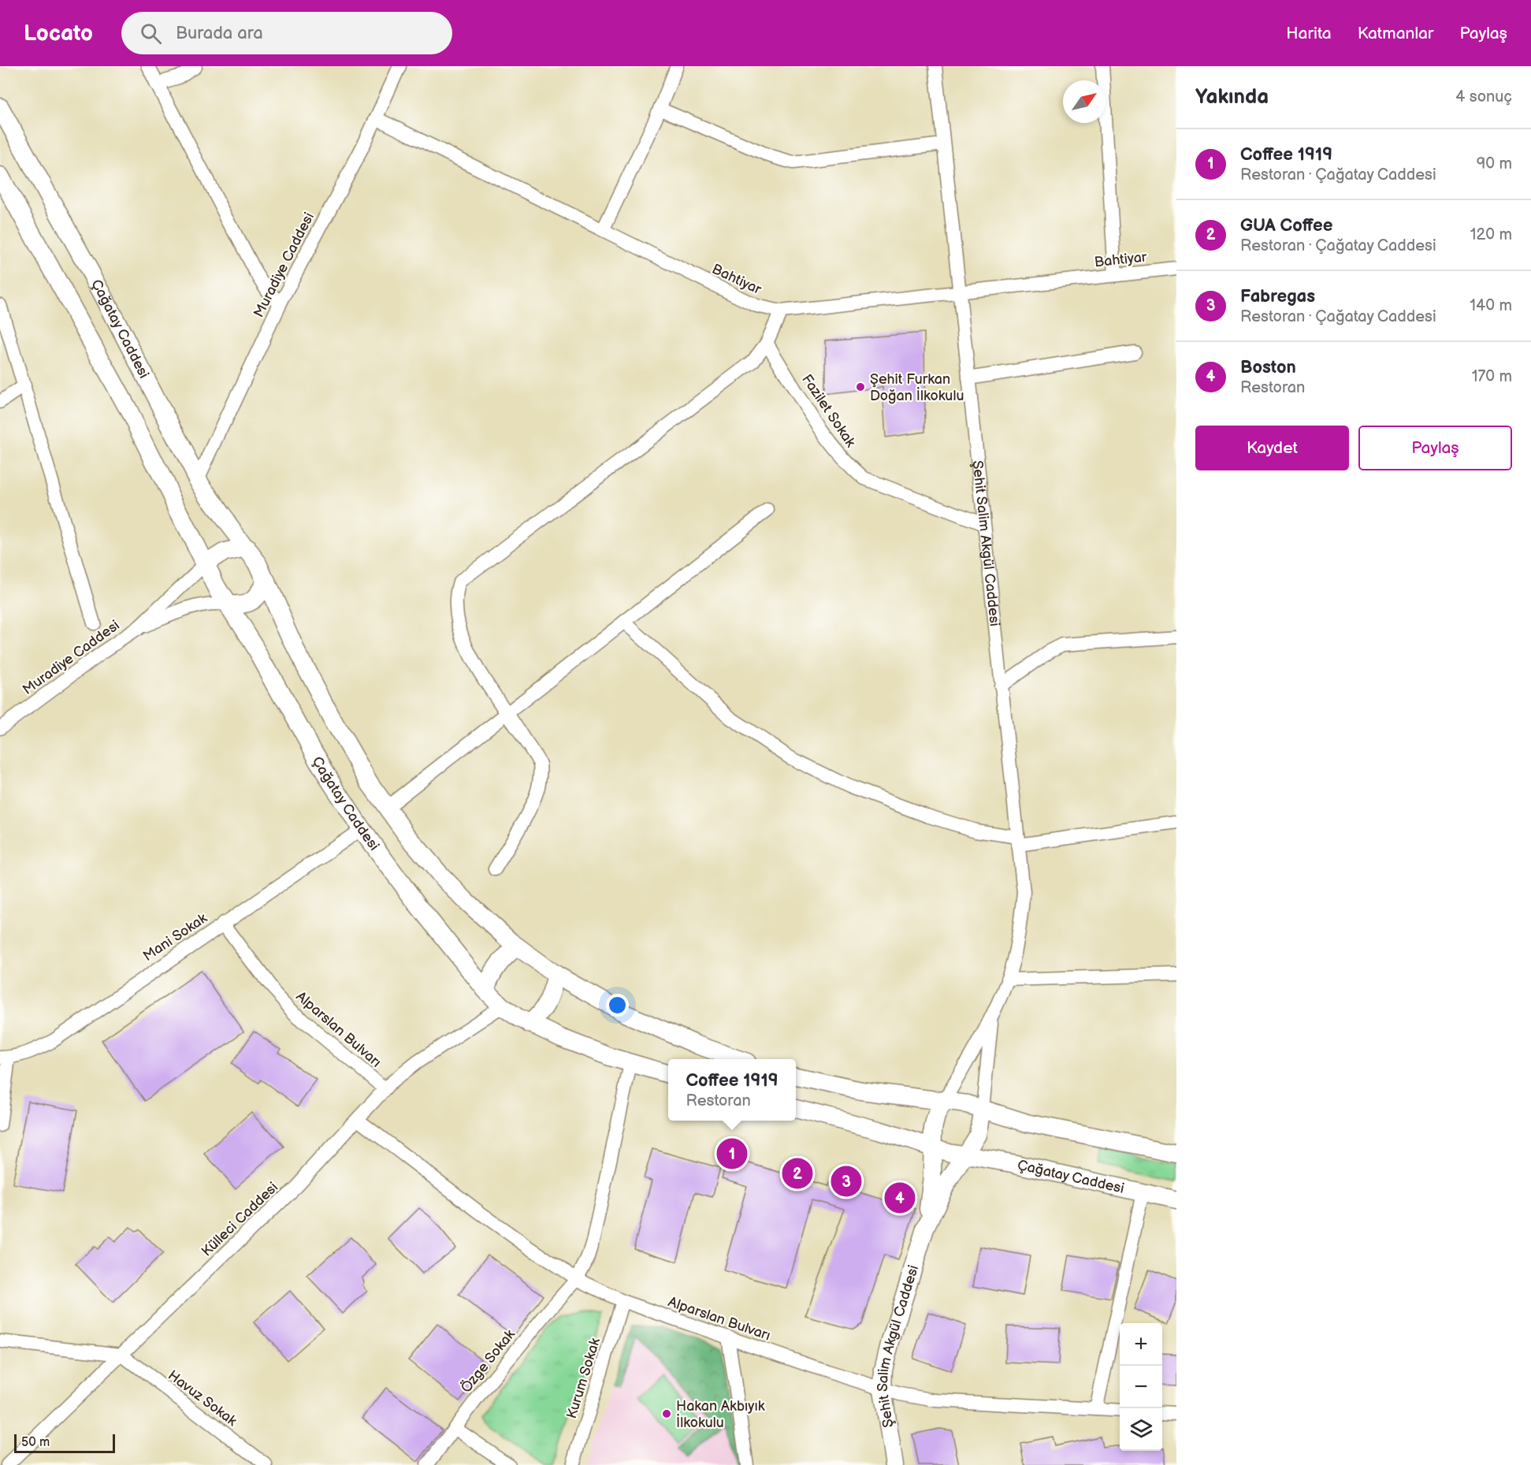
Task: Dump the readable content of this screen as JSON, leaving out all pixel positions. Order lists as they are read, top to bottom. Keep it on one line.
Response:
{"streets":{"main road":["Çağatay Caddesi","Şehit Salim Akgül Caddesi"],"street":["Bahtiyar","Muradiye Caddesi","Fazilet Sokak","Mani Sokak","Alparslan Bulvarı","Külleci Caddesi","Özge Sokak","Kurum Sokak","Havuz Sokak"]},"crossings":[["Bahtiyar","Muradiye Caddesi"],["Bahtiyar","Şehit Salim Akgül Caddesi"],["Muradiye Caddesi","Çağatay Caddesi"],["Çağatay Caddesi","Şehit Salim Akgül Caddesi"],["Çağatay Caddesi","Mani Sokak"],["Çağatay Caddesi","Külleci Caddesi"],["Çağatay Caddesi","Özge Sokak"],["Fazilet Sokak","Şehit Salim Akgül Caddesi"],["Şehit Salim Akgül Caddesi","Alparslan Bulvarı"],["Mani Sokak","Alparslan Bulvarı"],["Alparslan Bulvarı","Külleci Caddesi"],["Alparslan Bulvarı","Özge Sokak"],["Alparslan Bulvarı","Kurum Sokak"],["Külleci Caddesi","Havuz Sokak"]],"places":["Şehit Furkan Doğan İlkokulu","Hakan Akbıyık İlkokulu"],"scale_bar":"50 m","north":"top right","page":{"header":"Locato","search":"Burada ara","nav":["Harita","Katmanlar","Paylaş"],"heading":["Yakında","4 sonuç"],"list":[{"mark":"1","name":"Coffee 1919","note":"Restoran · Çağatay Caddesi","value":"90 m"},{"mark":"2","name":"GUA Coffee","note":"Restoran · Çağatay Caddesi","value":"120 m"},{"mark":"3","name":"Fabregas","note":"Restoran · Çağatay Caddesi","value":"140 m"},{"mark":"4","name":"Boston","note":"Restoran","value":"170 m"}],"buttons":["Kaydet","Paylaş"],"popup":["Coffee 1919","Restoran"],"pins":["1","2","3","4"],"map_buttons":["+","−"],"scale":"50 m"}}
